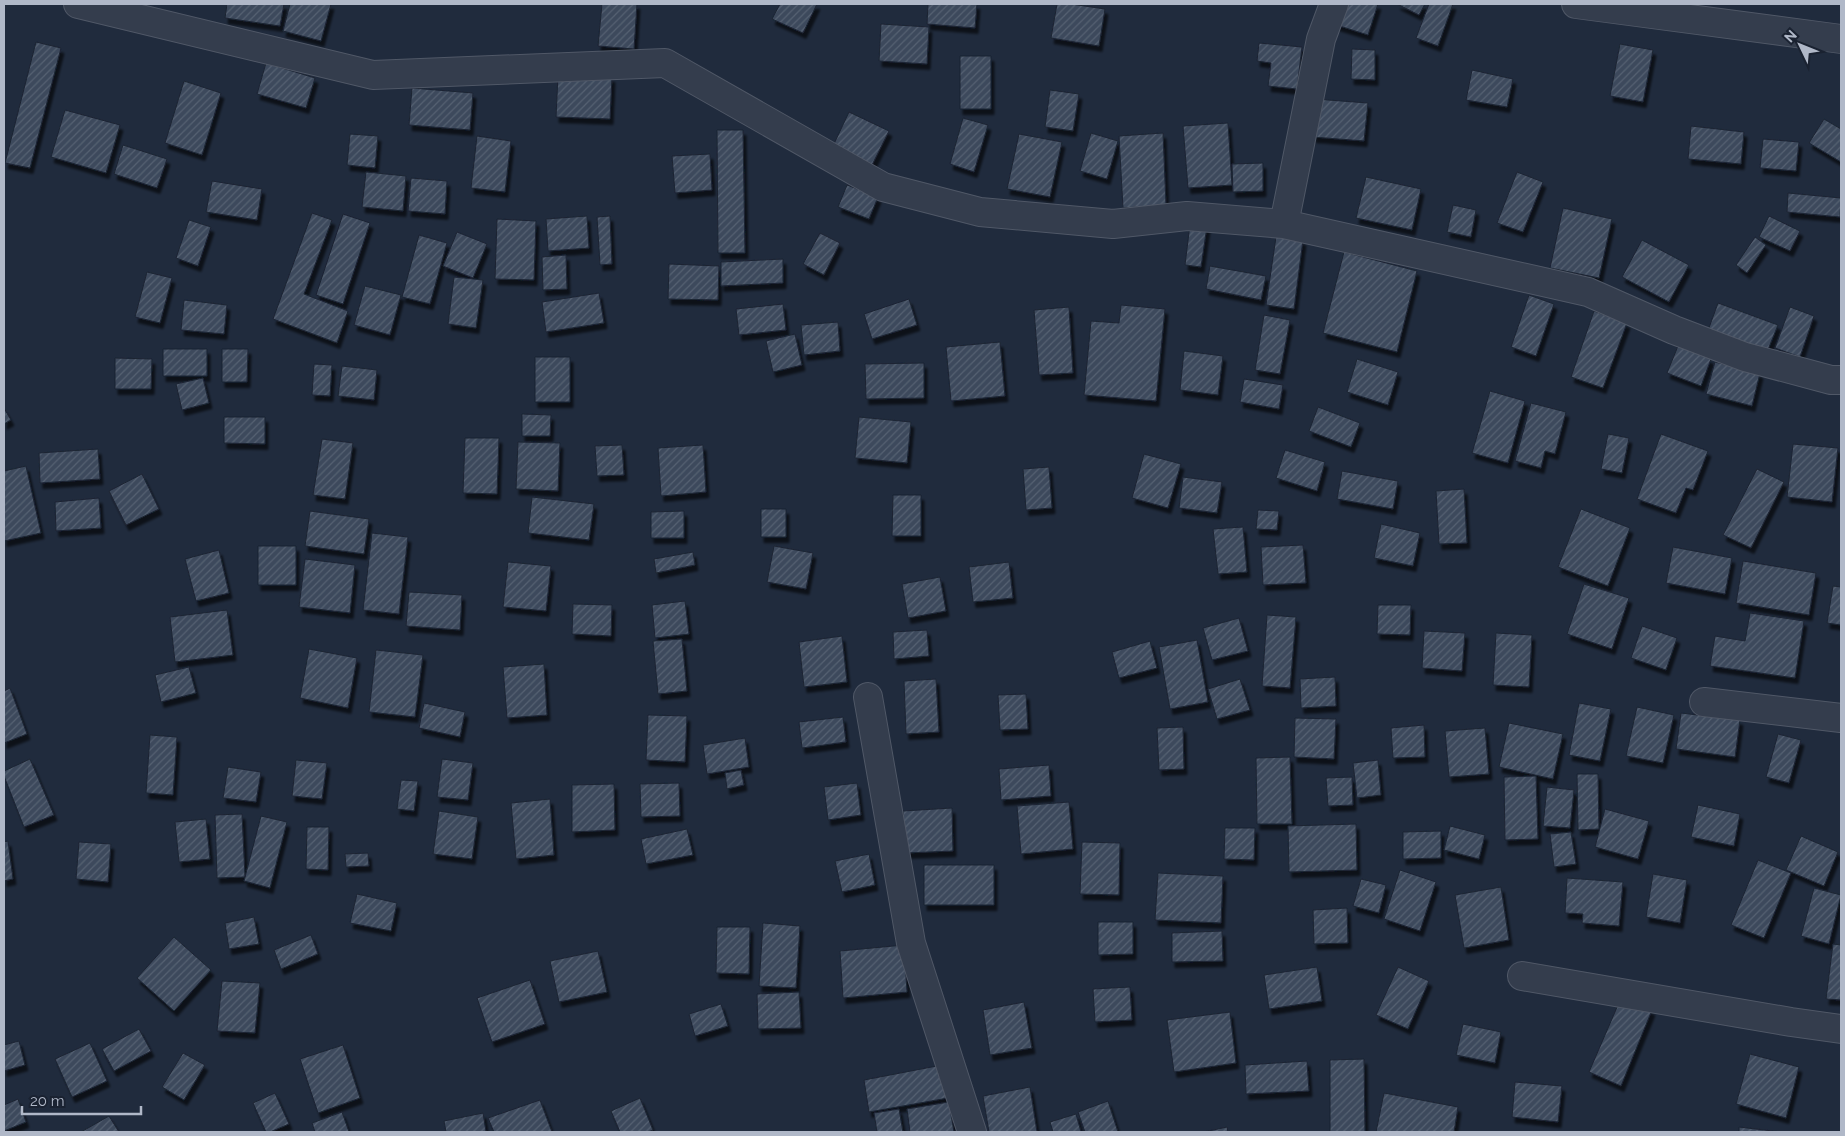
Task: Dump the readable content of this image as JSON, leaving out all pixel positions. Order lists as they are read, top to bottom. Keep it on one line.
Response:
{"scale_bar":"20 m","north":"top left"}
